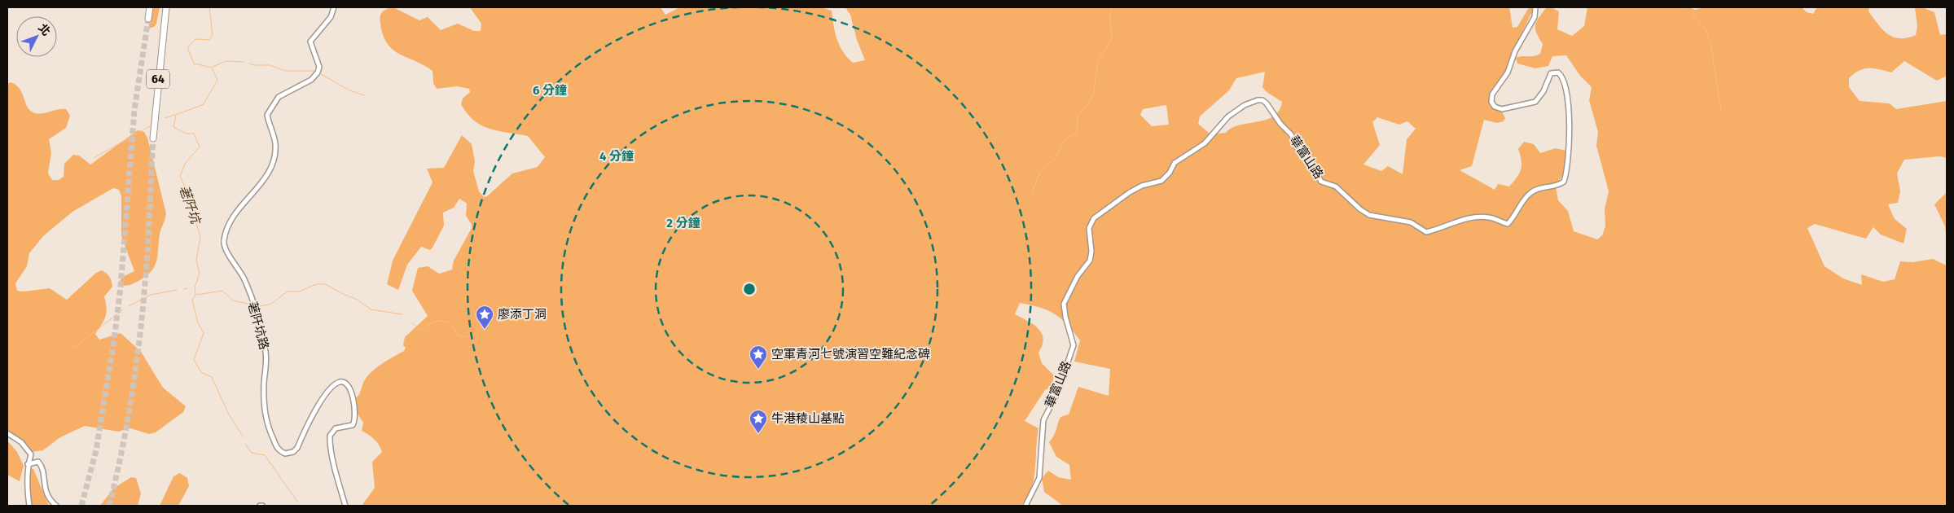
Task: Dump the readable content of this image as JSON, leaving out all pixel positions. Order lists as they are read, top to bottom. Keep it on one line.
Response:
{"streets":{"highway":["64"],"street":["華富山路","荖阡坑路"]},"water":["荖阡坑"],"places":{"place":["廖添丁洞","空軍青河七號演習空難紀念碑","牛港稜山基點"]},"north":"top right","rings":["6 分鐘","4 分鐘","2 分鐘"]}
